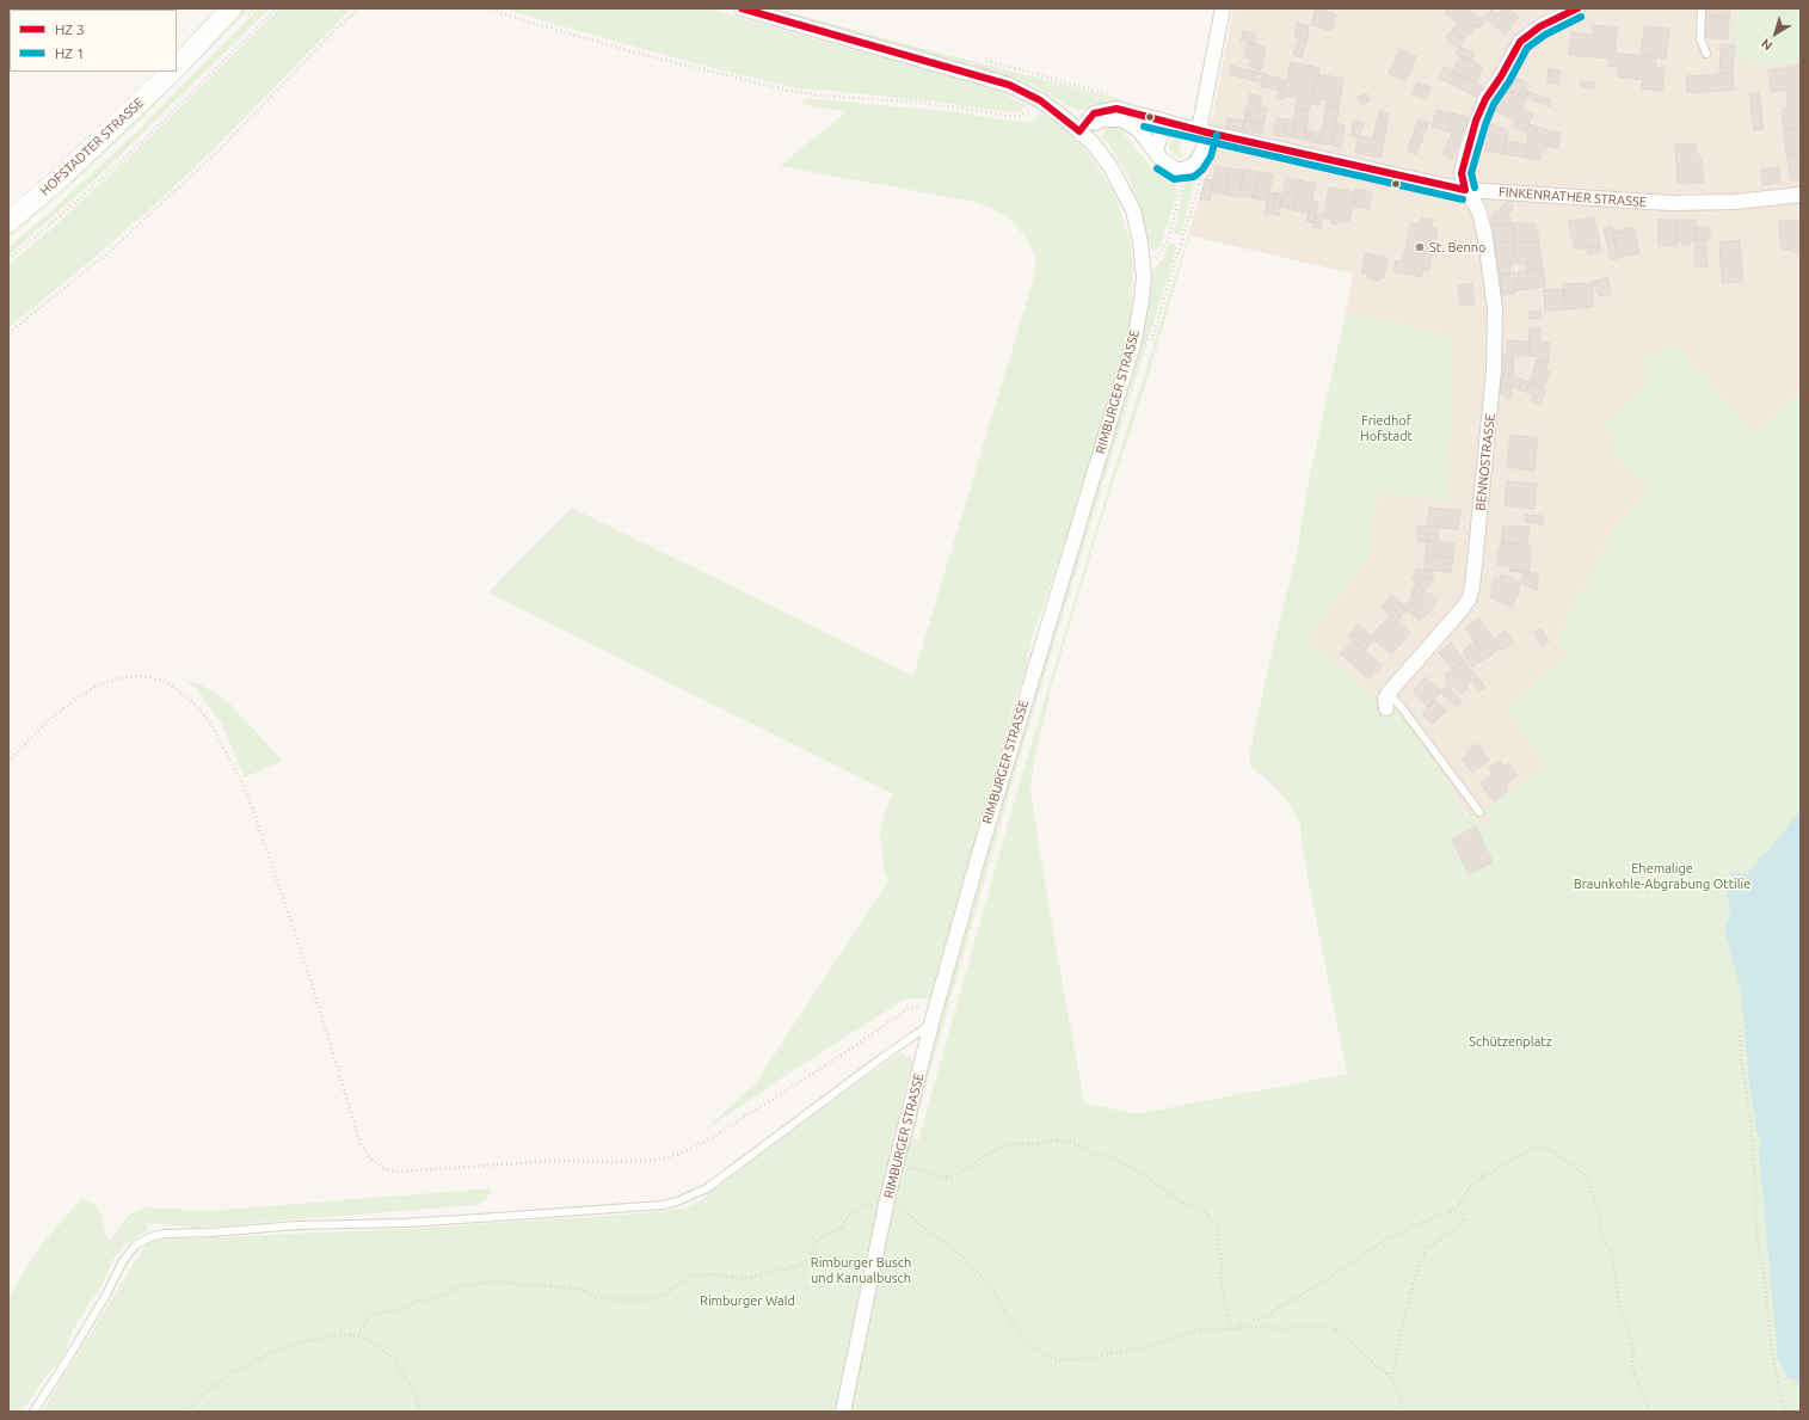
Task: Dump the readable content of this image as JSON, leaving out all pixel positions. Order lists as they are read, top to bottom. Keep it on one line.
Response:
{"streets":{"main road":["HOFSTADTER STRASSE"],"street":["FINKENRATHER STRASSE","RIMBURGER STRASSE","BENNOSTRASSE"]},"crossings":[["FINKENRATHER STRASSE","RIMBURGER STRASSE"],["FINKENRATHER STRASSE","BENNOSTRASSE"]],"parks":["Friedhof Hofstadt","Ehemalige Braunkohle-Abgrabung Ottilie","Schützenplatz","Rimburger Busch und Kanualbusch","Rimburger Wald"],"places":["St. Benno"],"legend":["HZ 3","HZ 1"],"north":"bottom left"}
